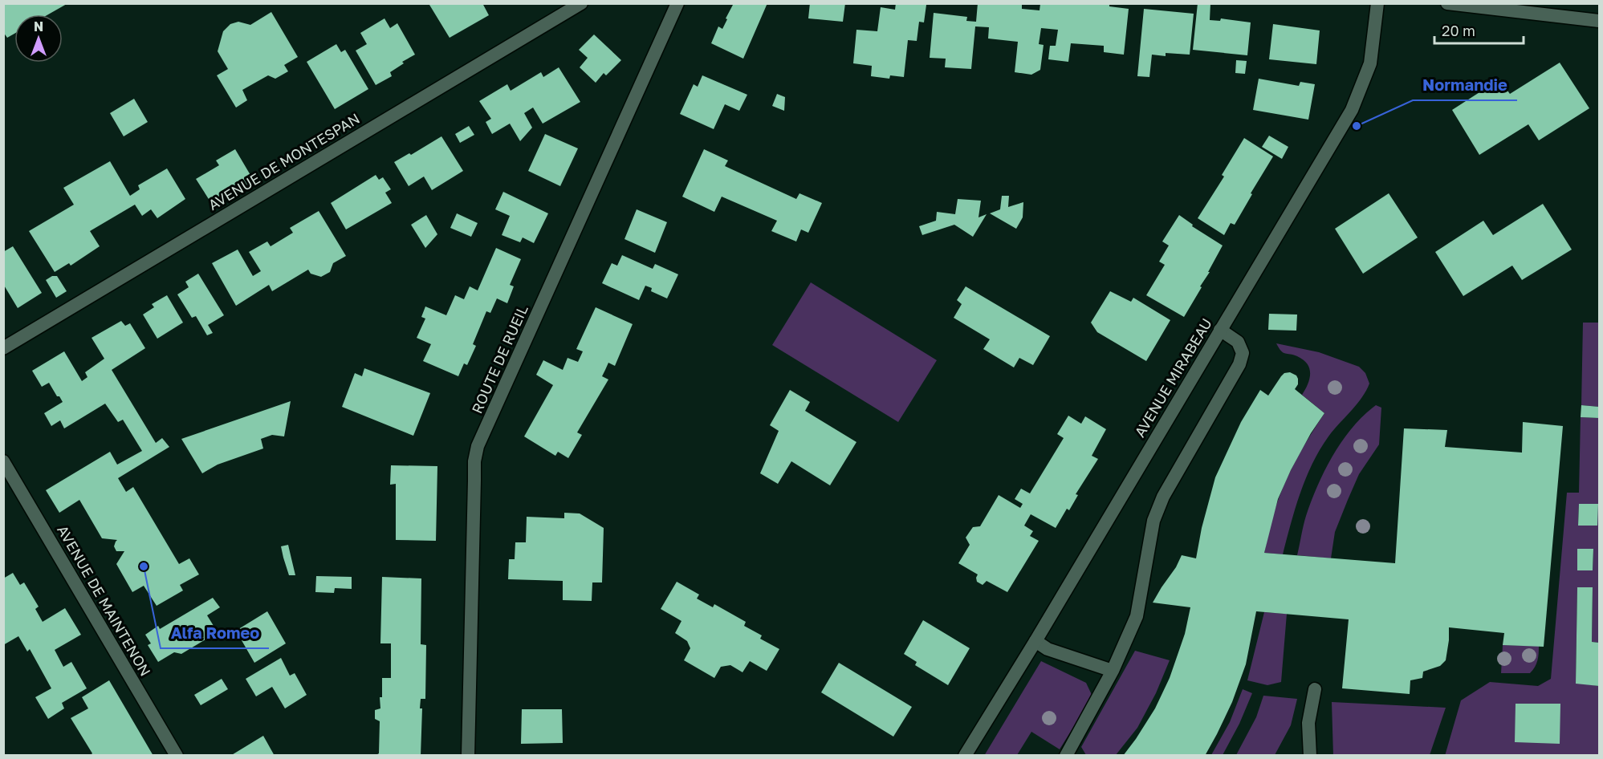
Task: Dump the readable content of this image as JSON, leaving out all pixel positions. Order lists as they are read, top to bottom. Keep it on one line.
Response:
{"streets":{"street":["AVENUE DE MONTESPAN","ROUTE DE RUEIL","AVENUE MIRABEAU","AVENUE DE MAINTENON"]},"places":["Normandie","Alfa Romeo"],"scale_bar":"20 m","north":"top"}
